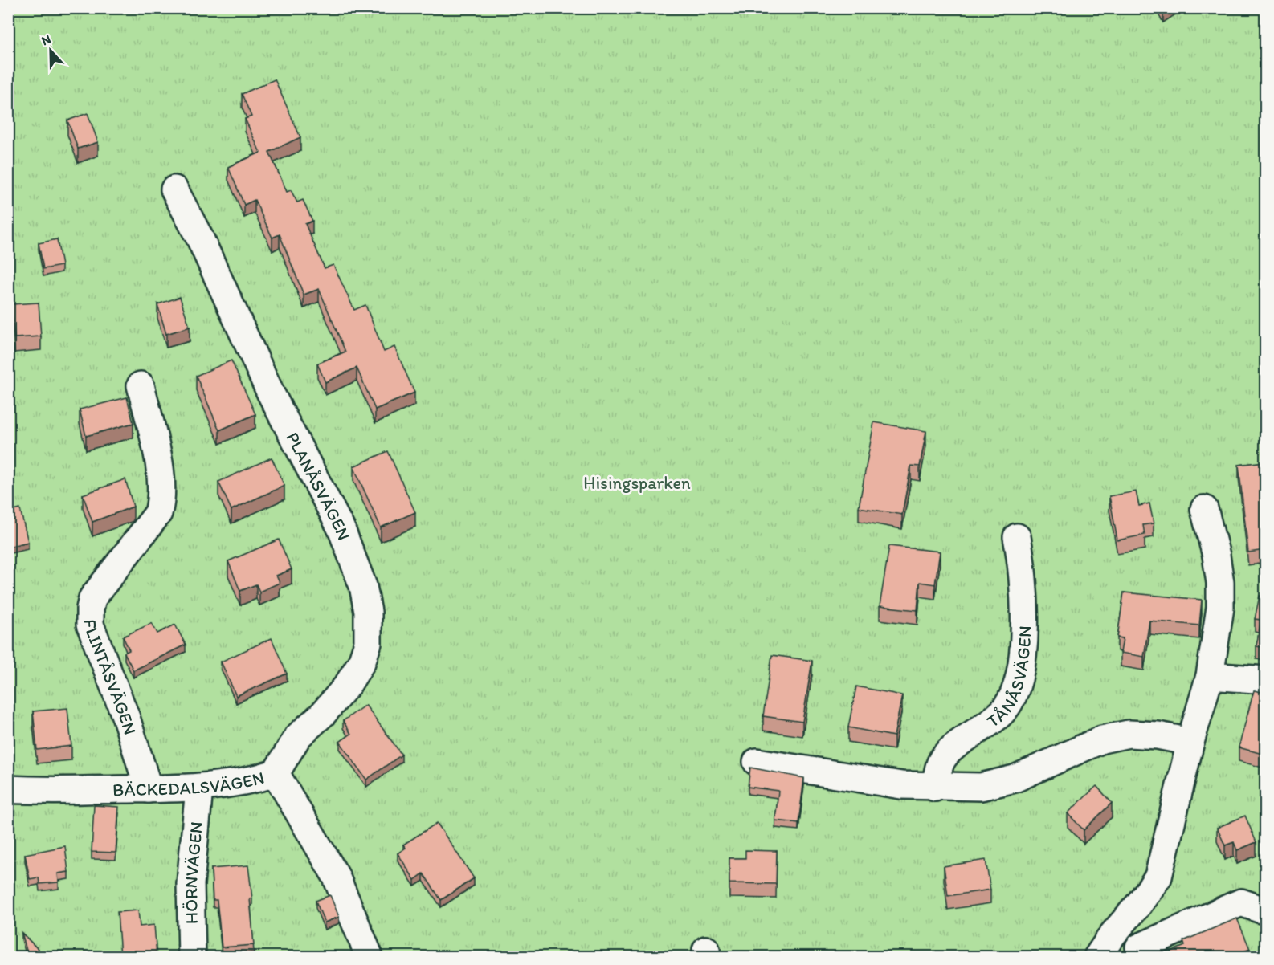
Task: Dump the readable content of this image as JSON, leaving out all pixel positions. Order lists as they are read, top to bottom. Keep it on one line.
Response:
{"streets":{"street":["PLANÅSVÄGEN","TÅNÅSVÄGEN","FLINTÅSVÄGEN","BÄCKEDALSVÄGEN","HÖRNVÄGEN"]},"crossings":[["PLANÅSVÄGEN","BÄCKEDALSVÄGEN"],["FLINTÅSVÄGEN","BÄCKEDALSVÄGEN"],["BÄCKEDALSVÄGEN","HÖRNVÄGEN"]],"parks":["Hisingsparken"],"north":"top"}
